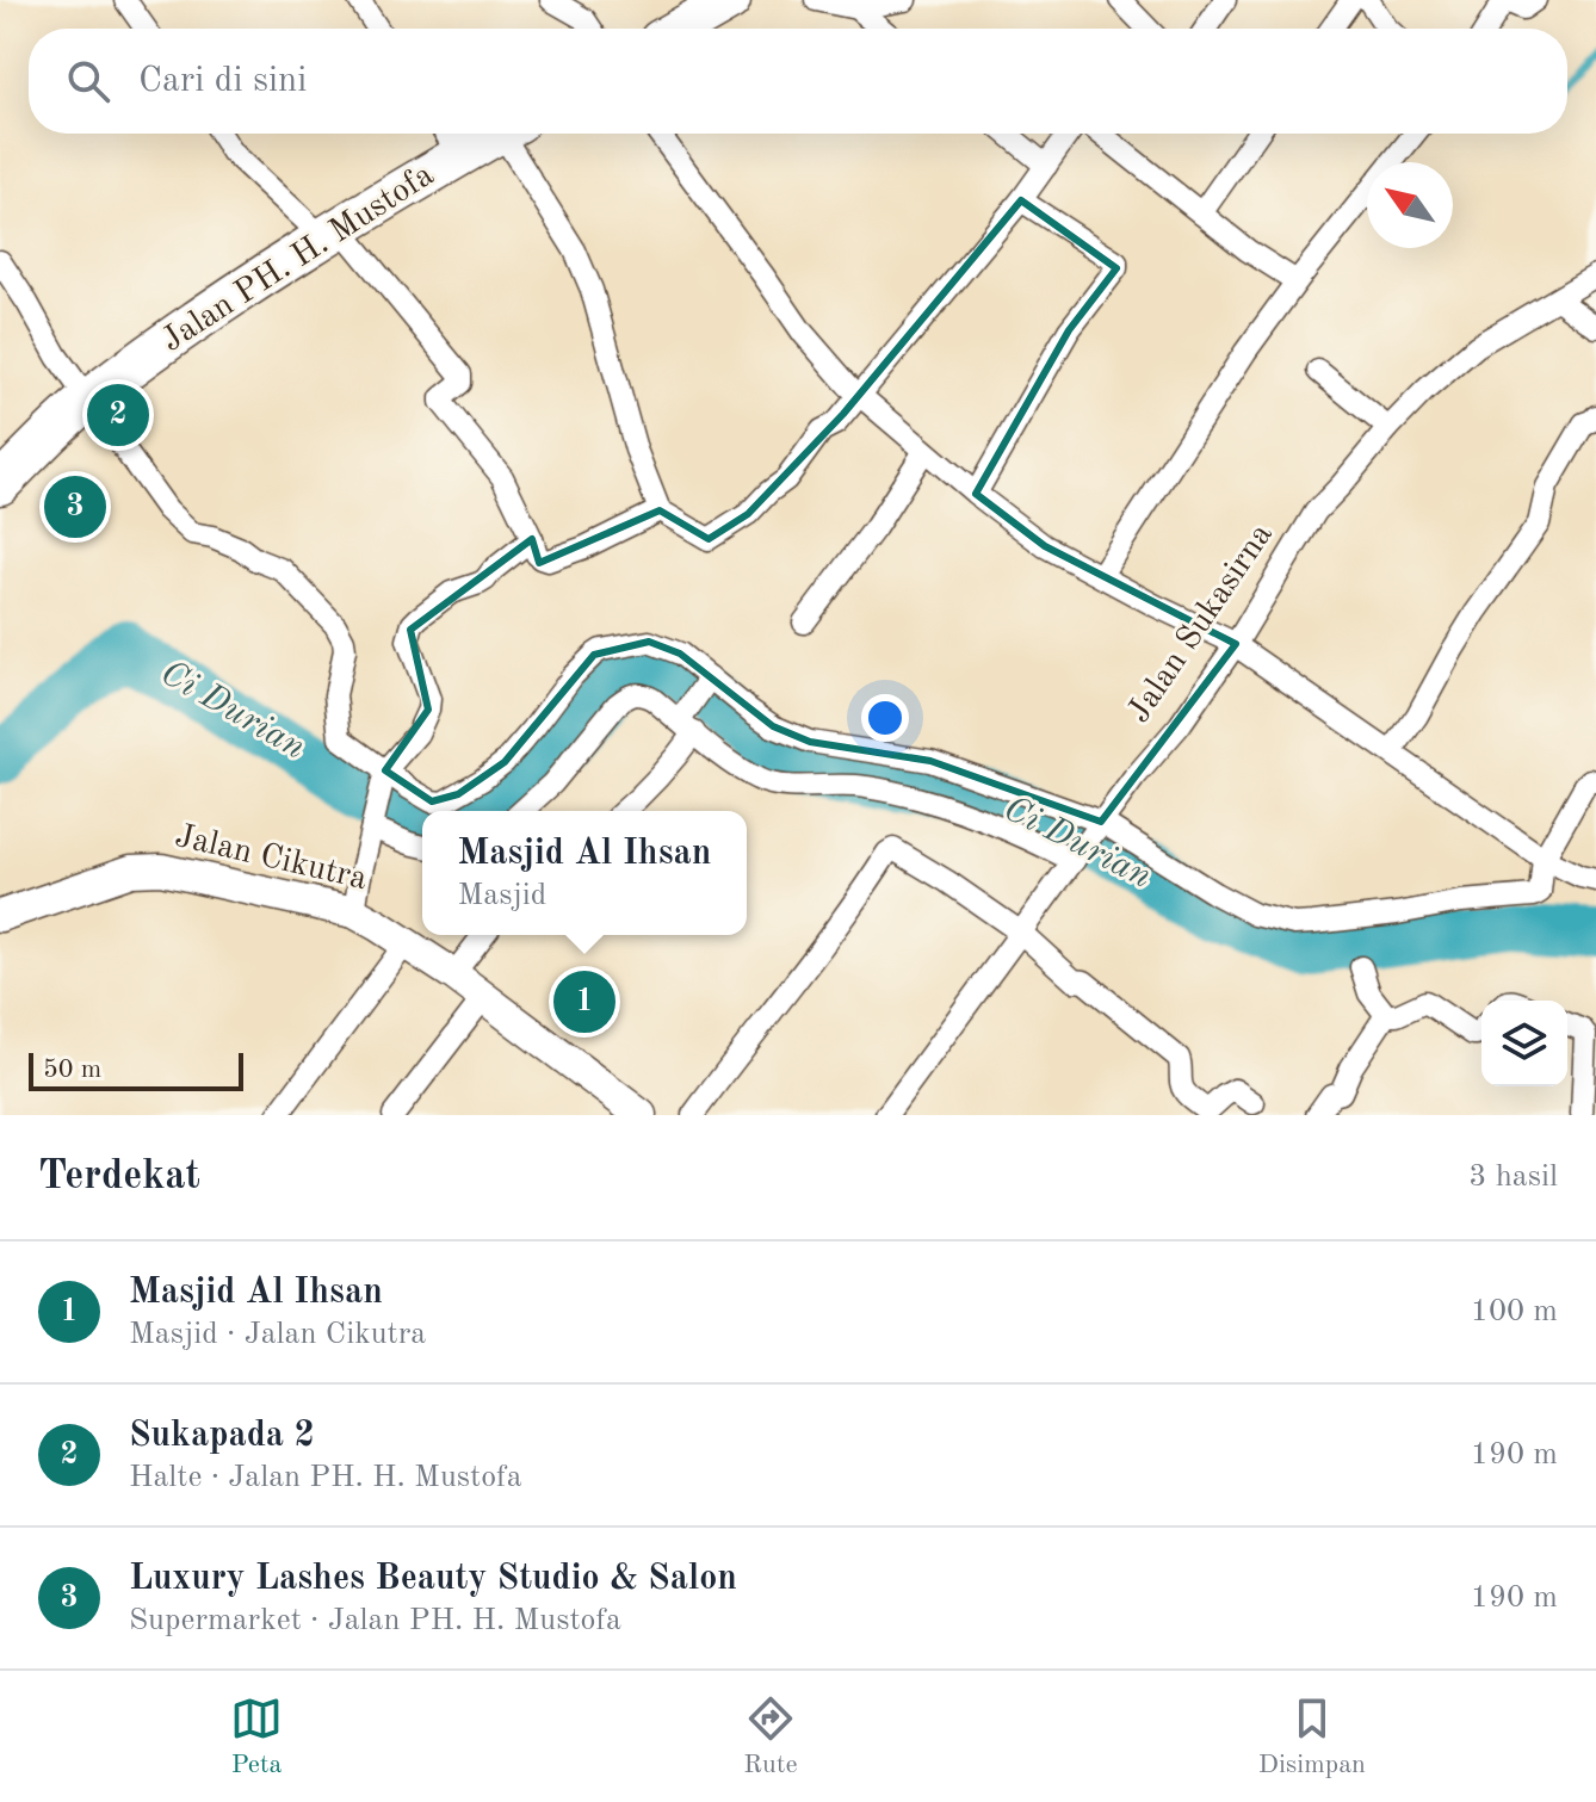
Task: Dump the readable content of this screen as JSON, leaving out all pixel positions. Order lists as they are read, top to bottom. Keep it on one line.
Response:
{"streets":{"highway":["Jalan PH. H. Mustofa"],"main road":["Jalan Cikutra"],"street":["Jalan Sukasirna"]},"water":["Ci Durian"],"scale_bar":"50 m","north":"top left","page":{"search":"Cari di sini","pins":["2","3","1"],"popup":["Masjid Al Ihsan","Masjid"],"scale":"50 m","heading":["Terdekat","3 hasil"],"list":[{"mark":"1","name":"Masjid Al Ihsan","note":"Masjid · Jalan Cikutra","value":"100 m"},{"mark":"2","name":"Sukapada 2","note":"Halte · Jalan PH. H. Mustofa","value":"190 m"},{"mark":"3","name":"Luxury Lashes Beauty Studio & Salon","note":"Supermarket · Jalan PH. H. Mustofa","value":"190 m"}],"nav":["Peta","Rute","Disimpan"]}}
